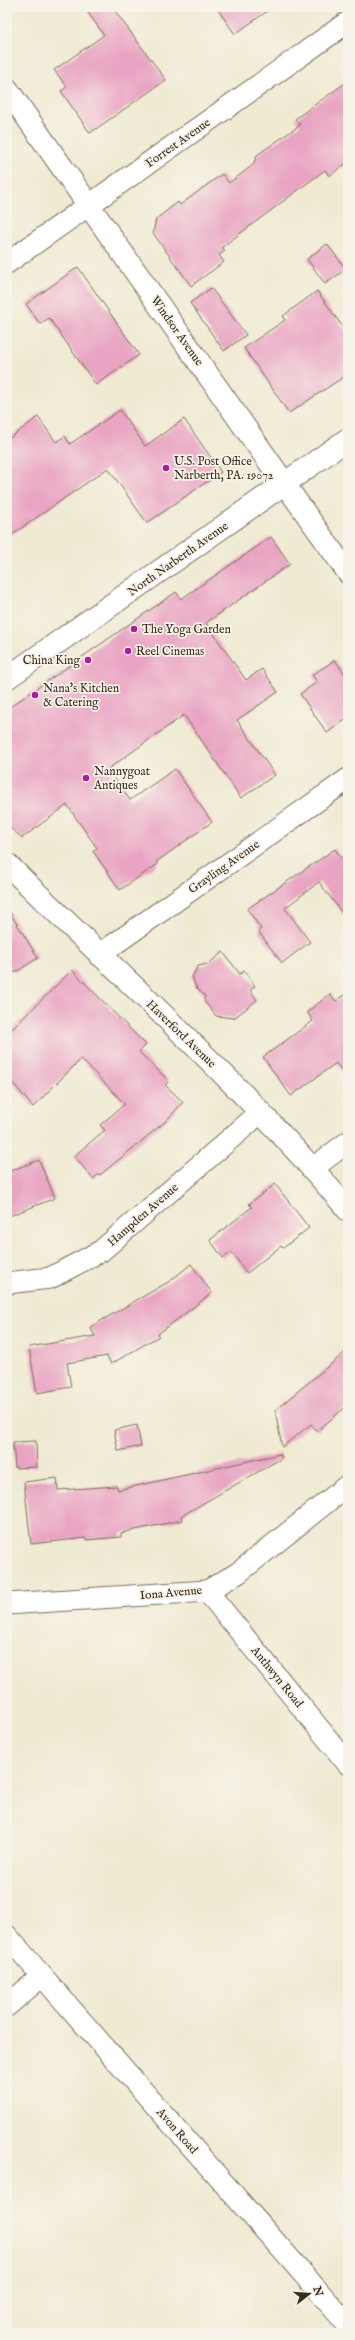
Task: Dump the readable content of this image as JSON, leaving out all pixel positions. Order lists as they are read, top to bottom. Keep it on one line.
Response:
{"streets":{"street":["Forrest Avenue","Windsor Avenue","North Narberth Avenue","Grayling Avenue","Haverford Avenue","Hampden Avenue","Iona Avenue","Anthwyn Road","Avon Road"]},"crossings":[["Forrest Avenue","Windsor Avenue"],["Windsor Avenue","North Narberth Avenue"],["Grayling Avenue","Haverford Avenue"],["Haverford Avenue","Hampden Avenue"],["Iona Avenue","Anthwyn Road"]],"places":["U.S. Post Office Narberth, PA. 19072","The Yoga Garden","Reel Cinemas","China King","Nana's Kitchen & Catering","Nannygoat Antiques"],"north":"right"}
